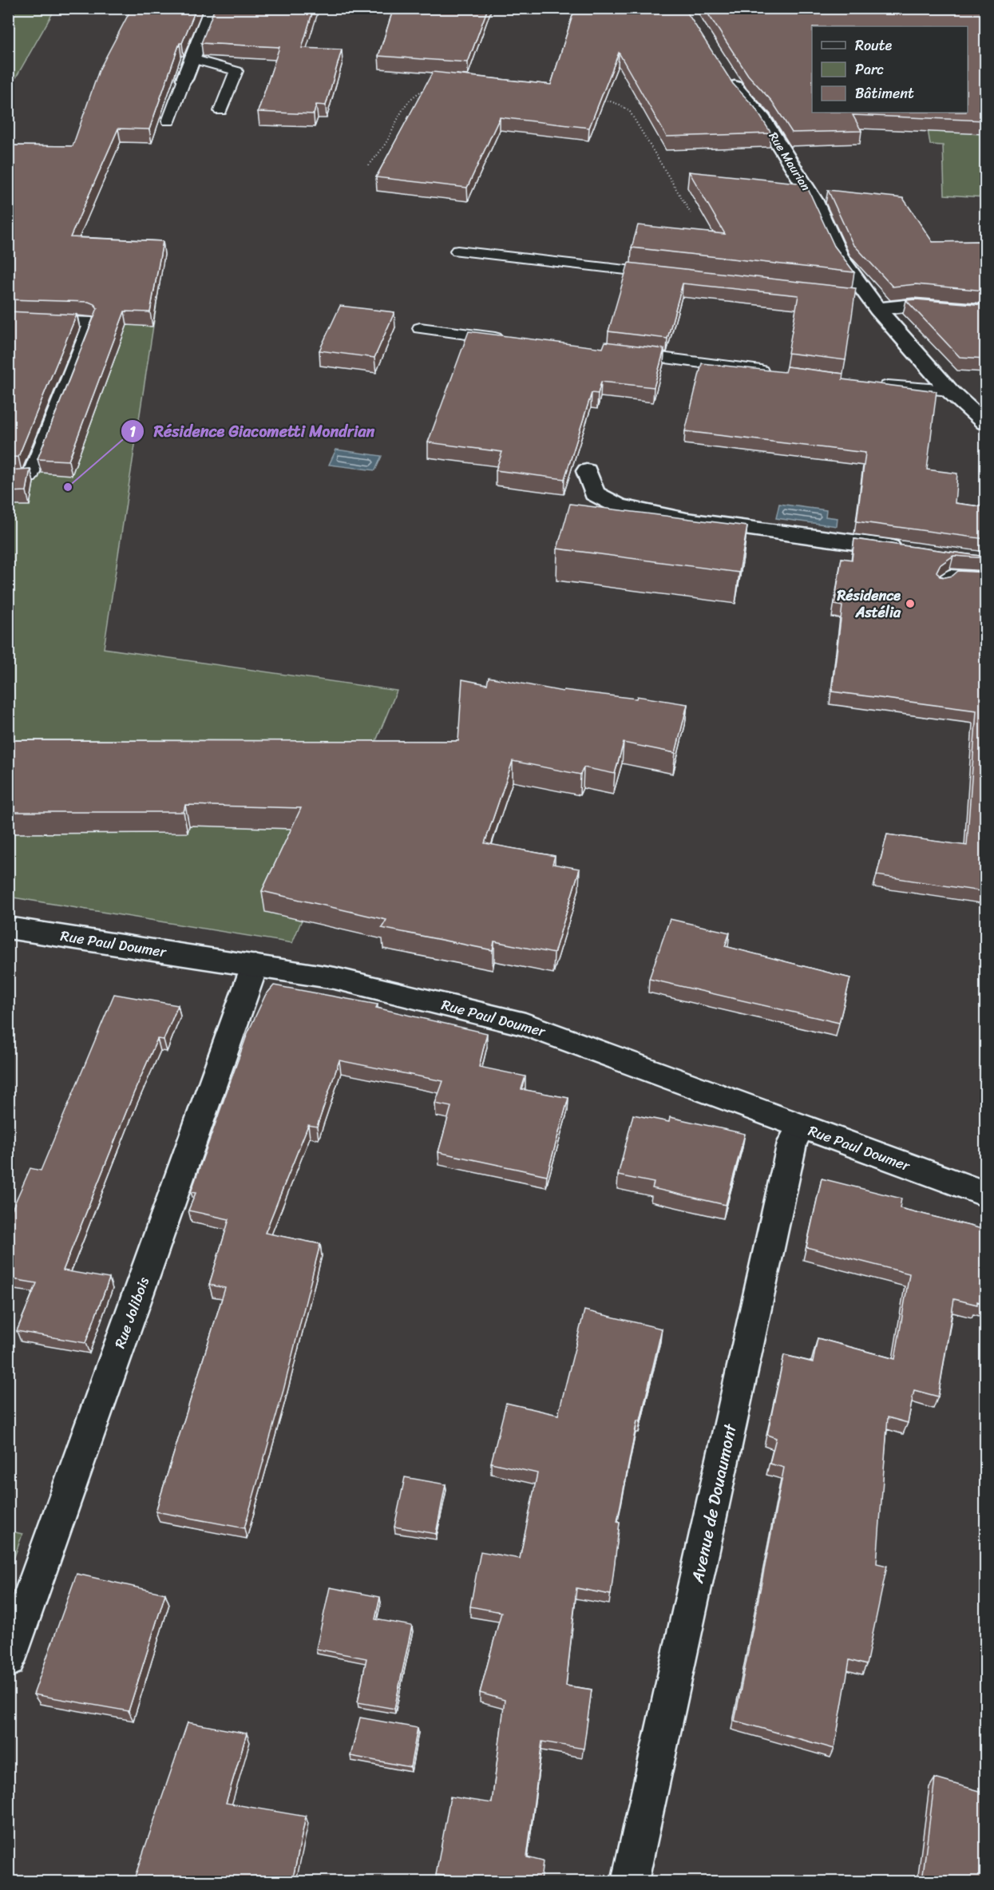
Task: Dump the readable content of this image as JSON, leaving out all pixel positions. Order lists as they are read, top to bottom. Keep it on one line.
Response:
{"streets":{"street":["Rue Maurian","Rue Paul Doumer","Rue Jolibois","Avenue de Douaumont"]},"crossings":[["Rue Paul Doumer","Rue Jolibois"],["Rue Paul Doumer","Avenue de Douaumont"]],"places":["Résidence Giacometti Mondrian","Résidence Astélia"],"legend":["Route","Parc","Bâtiment"]}
